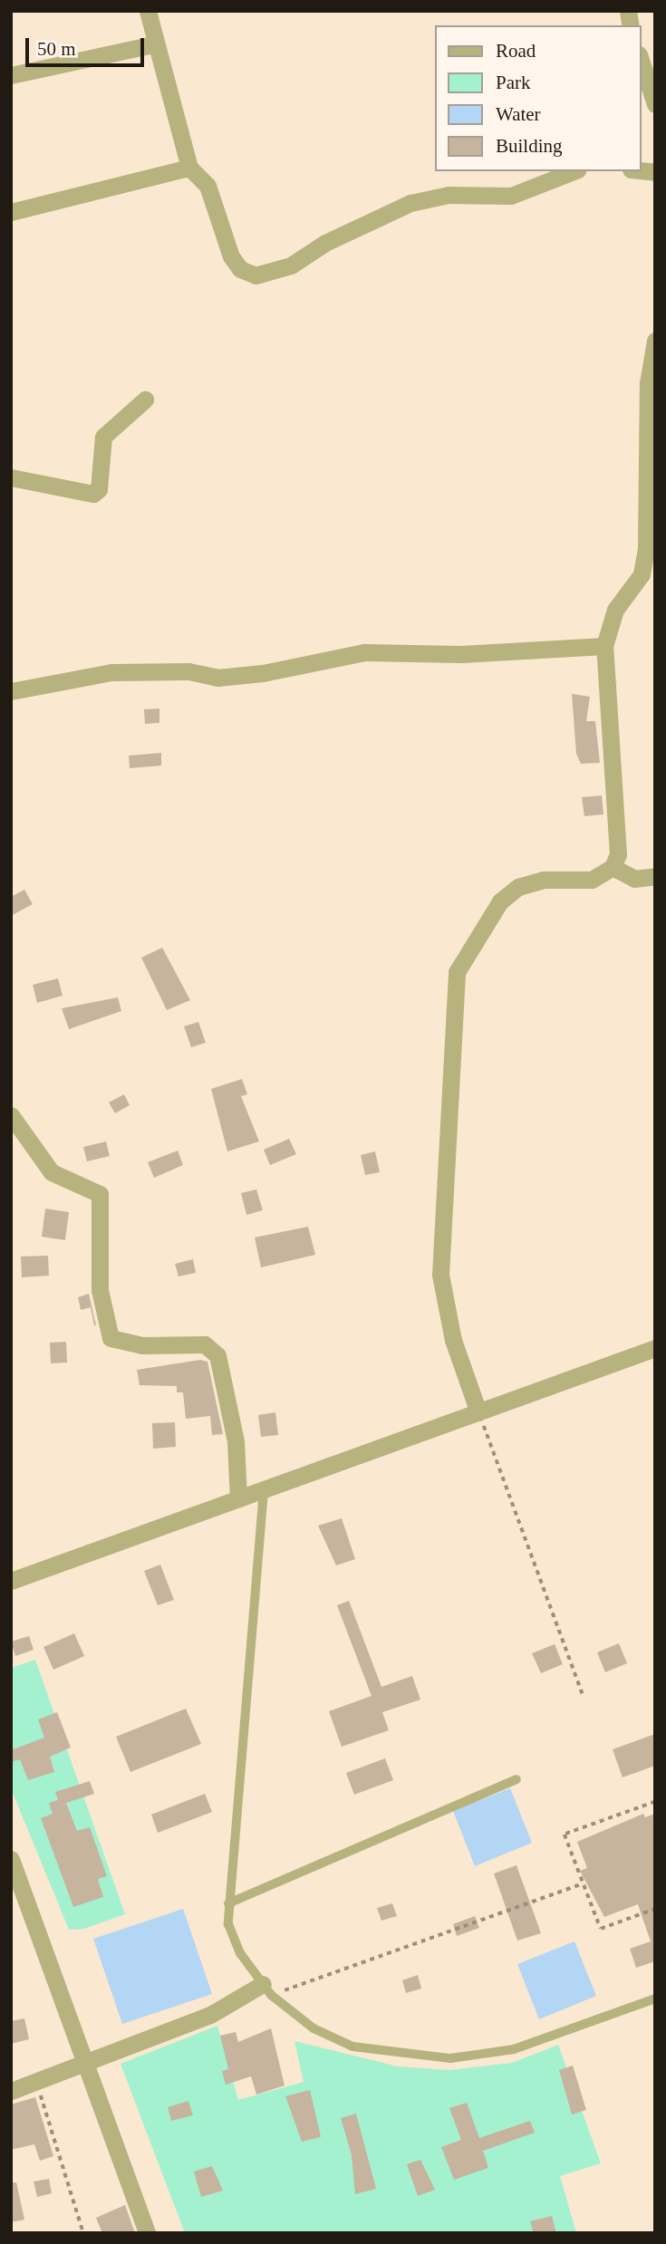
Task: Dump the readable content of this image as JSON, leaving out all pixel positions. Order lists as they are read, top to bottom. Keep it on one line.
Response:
{"legend":["Road","Park","Water","Building"],"scale_bar":"50 m"}
